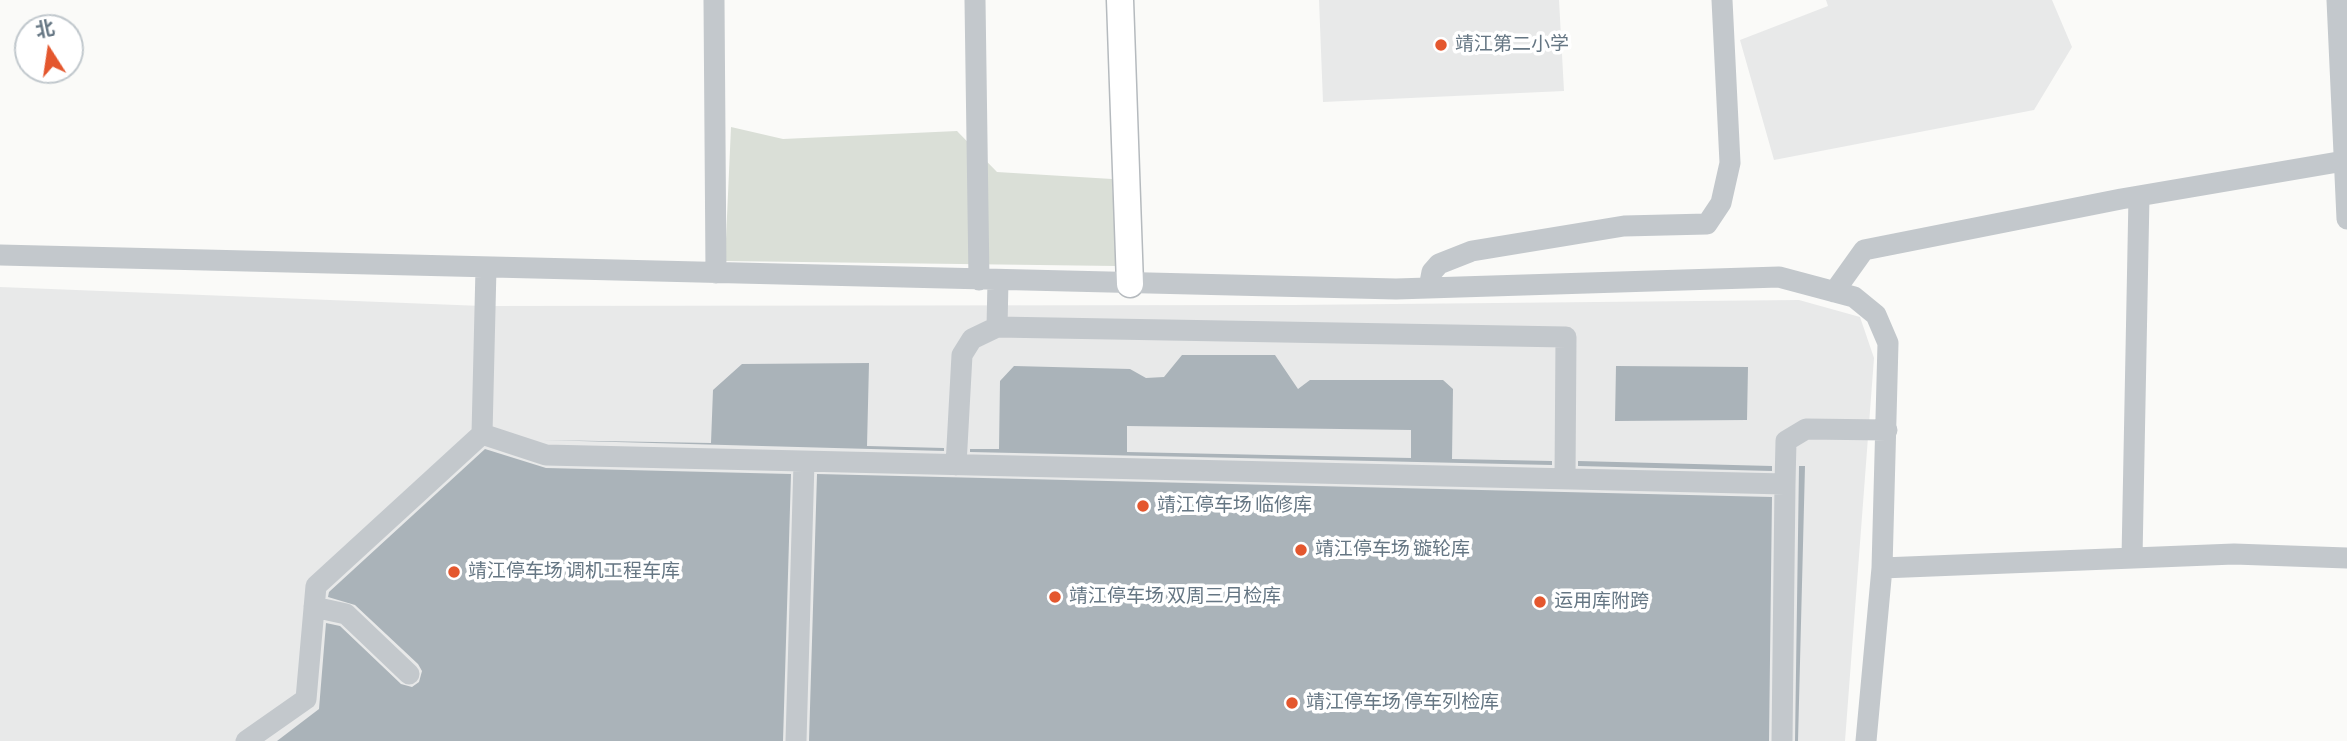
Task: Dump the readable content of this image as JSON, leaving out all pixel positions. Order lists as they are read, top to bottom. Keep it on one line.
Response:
{"places":["靖江第二小学","靖江停车场 临修库","靖江停车场 镟轮库","靖江停车场 调机工程车库","靖江停车场 双周三月检库","运用库附跨","靖江停车场 停车列检库"],"north":"top"}
